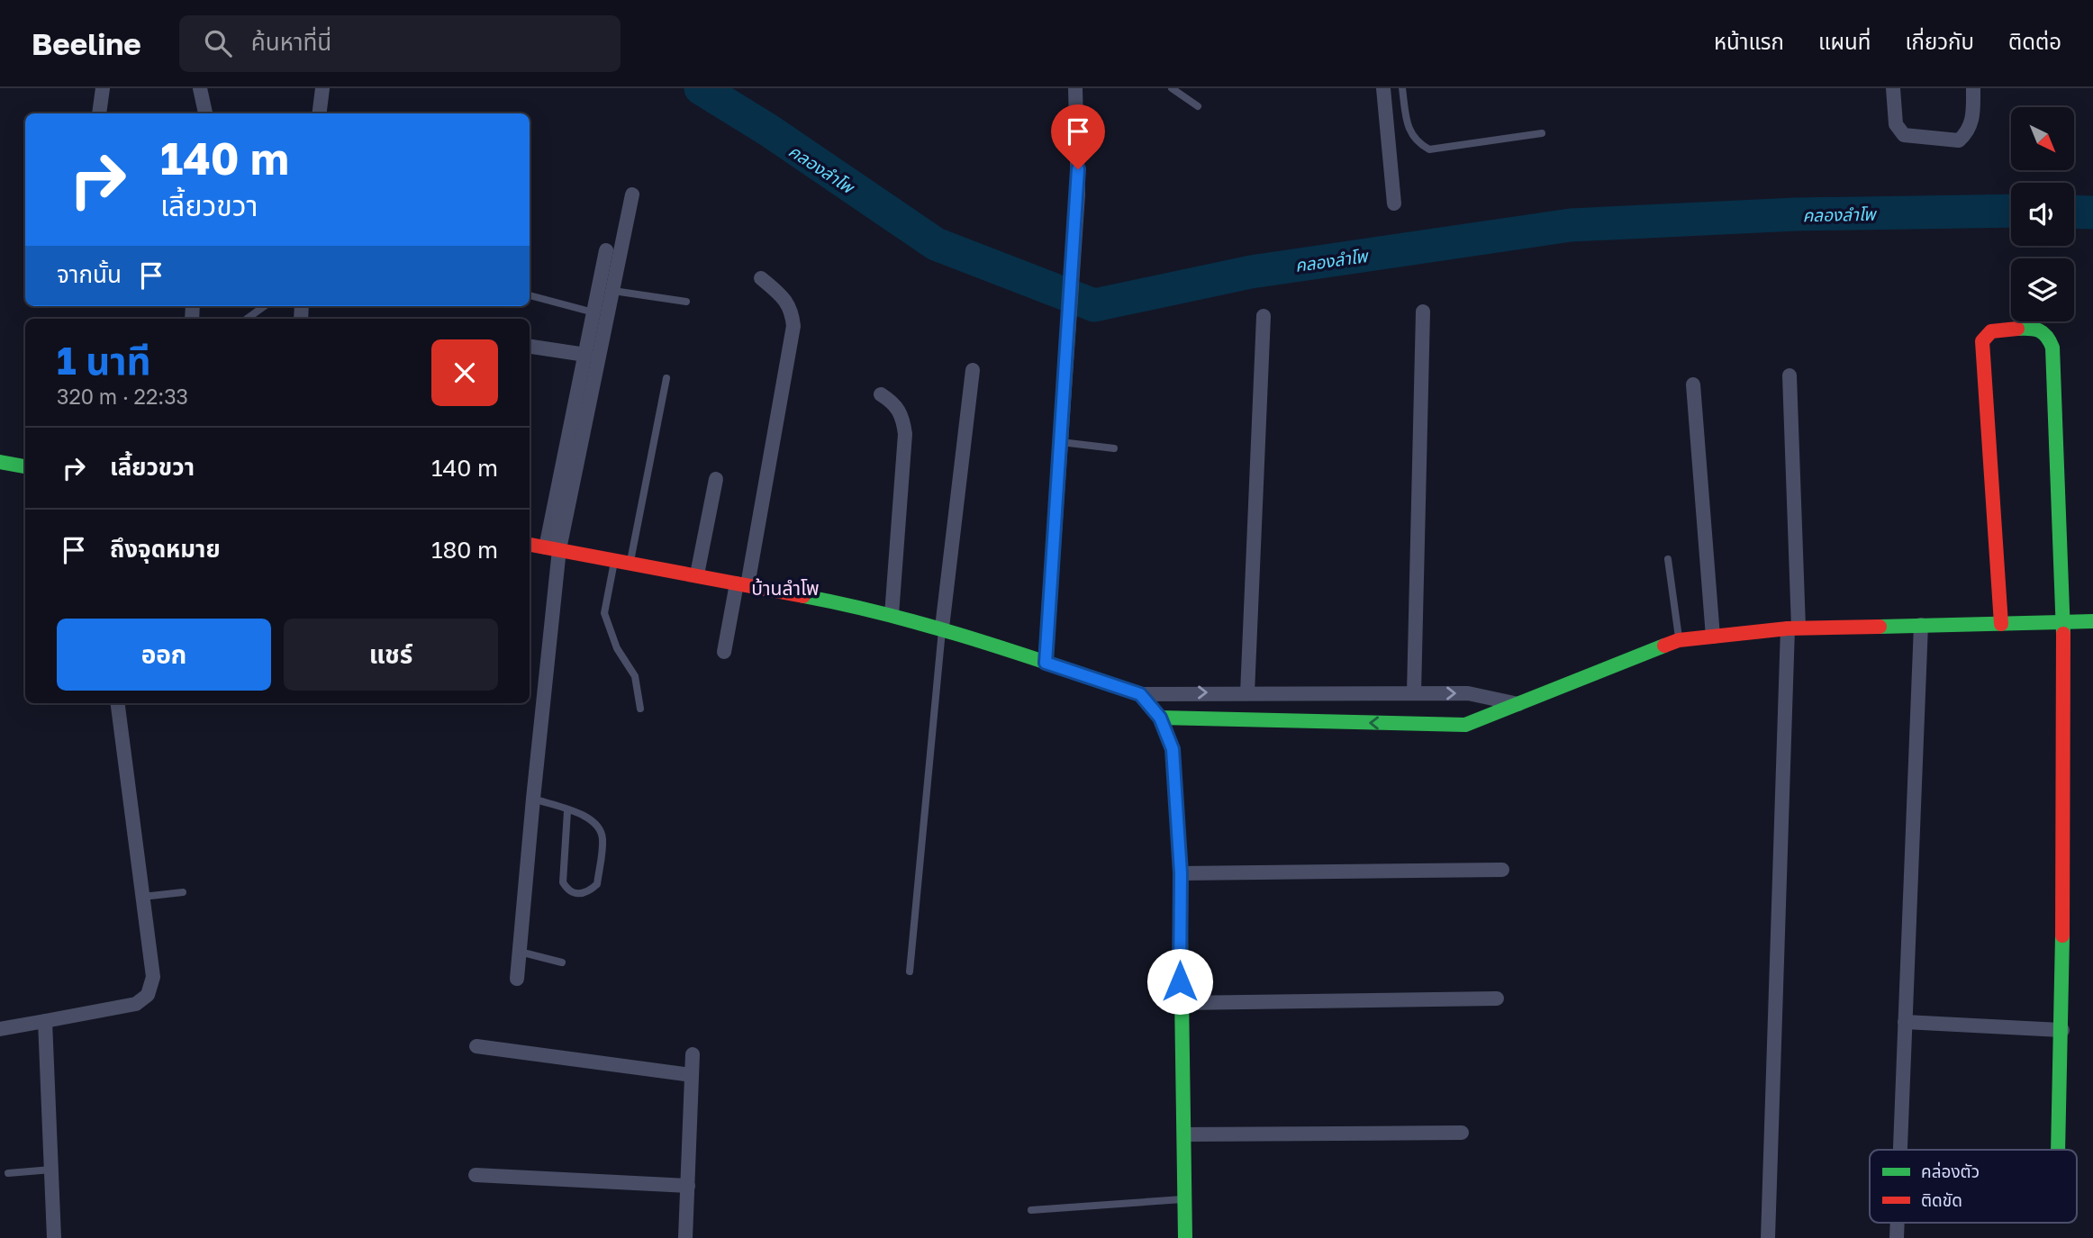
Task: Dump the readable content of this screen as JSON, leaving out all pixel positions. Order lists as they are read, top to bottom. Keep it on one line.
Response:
{"districts":["บ้านลำโพ"],"water":["คลองลำโพ"],"legend":["คล่องตัว","ติดขัด"],"north":"bottom right","page":{"header":"Beeline","search":"ค้นหาที่นี่","nav":["หน้าแรก","แผนที่","เกี่ยวกับ","ติดต่อ"],"turn":["140 m","เลี้ยวขวา"],"then":"จากนั้น","heading":["1 นาที","320 m · 22:33"],"list":[{"name":"เลี้ยวขวา","value":"140 m"},{"name":"ถึงจุดหมาย","value":"180 m"}],"buttons":["ออก","แชร์"]}}
